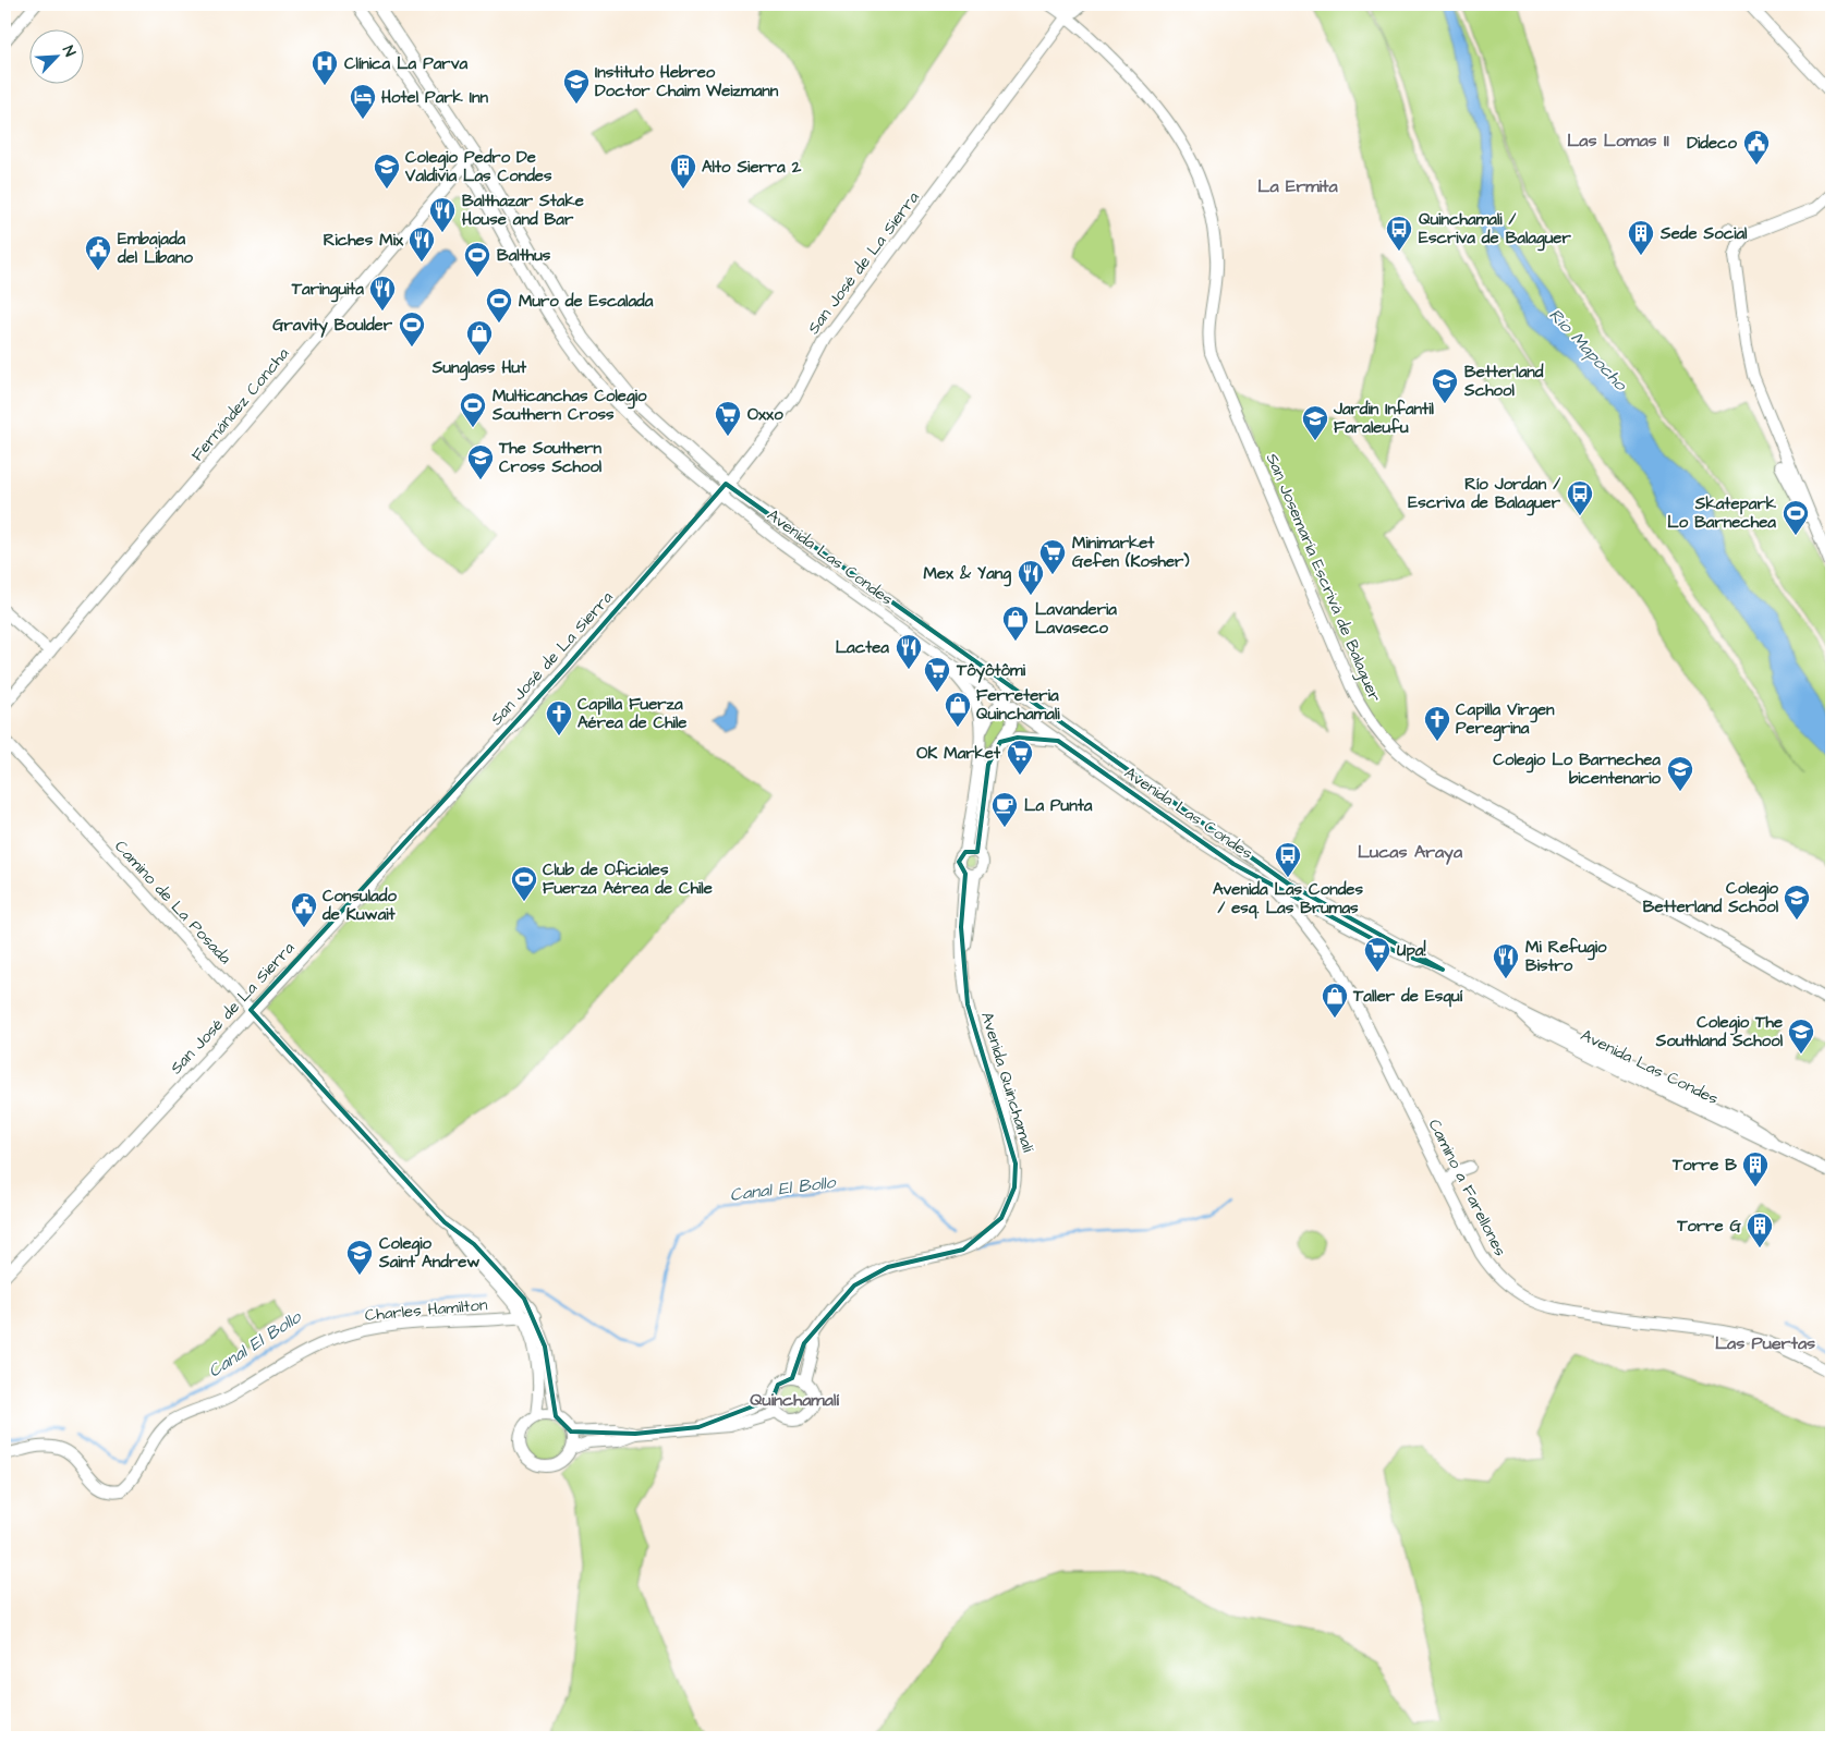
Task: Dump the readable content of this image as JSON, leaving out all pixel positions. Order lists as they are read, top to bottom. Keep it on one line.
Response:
{"streets":{"street":["San José de La Sierra","Fernández Concha","Avenida Las Condes","San Josemaría Escrivá de Balaguer","Camino de La Posada","Avenida Quinchamalí","Camino a Farellones","Charles Hamilton"]},"crossings":[["San José de La Sierra","Avenida Las Condes"],["San José de La Sierra","San Josemaría Escrivá de Balaguer"],["San José de La Sierra","Camino de La Posada"],["Fernández Concha","Avenida Las Condes"],["Avenida Las Condes","Camino a Farellones"],["Camino de La Posada","Charles Hamilton"]],"districts":["Las Lomas II","La Ermita","Lucas Araya","Las Puertas","Quinchamalí"],"water":["Río Mapocho","Canal El Bollo"],"places":{"hospital":["Clínica La Parva"],"school or university":["Instituto Hebreo Doctor Chaim Weizmann","Colegio Pedro De Valdivia Las Condes","Betterland School","Jardin Infantil Faraleufu","The Southern Cross School","Colegio Lo Barnechea bicentenario","Colegio Betterland School","Colegio The Southland School","Colegio Saint Andrew"],"hotel":["Hotel Park Inn"],"public building":["Dideco","Embajada del Líbano","Consulado de Kuwait"],"building":["Alto Sierra 2","Sede Social","Torre B","Torre G"],"restaurant":["Balthazar Stake House and Bar","Riches Mix","Taringuita","Mex & Yang","Lactea","Mi Refugio Bistro"],"bus stop":["Quinchamali / Escriva de Balaguer","Río Jordan / Escriva de Balaguer","Avenida Las Condes / esq. Las Brumas"],"sports":["Balthus","Muro de Escalada","Gravity Boulder","Multicanchas Colegio Southern Cross","Skatepark Lo Barnechea","Club de Oficiales Fuerza Aérea de Chile"],"shop":["Sunglass Hut","Lavanderia Lavaseco","Ferreteria Quinchamali","Taller de Esquí"],"supermarket":["Oxxo","Minimarket Gefen (Kosher)","Tôyôtômi","OK Market","Upa!"],"church":["Capilla Fuerza Aérea de Chile","Capilla Virgen Peregrina"],"cafe":["La Punta"]},"north":"top right"}
